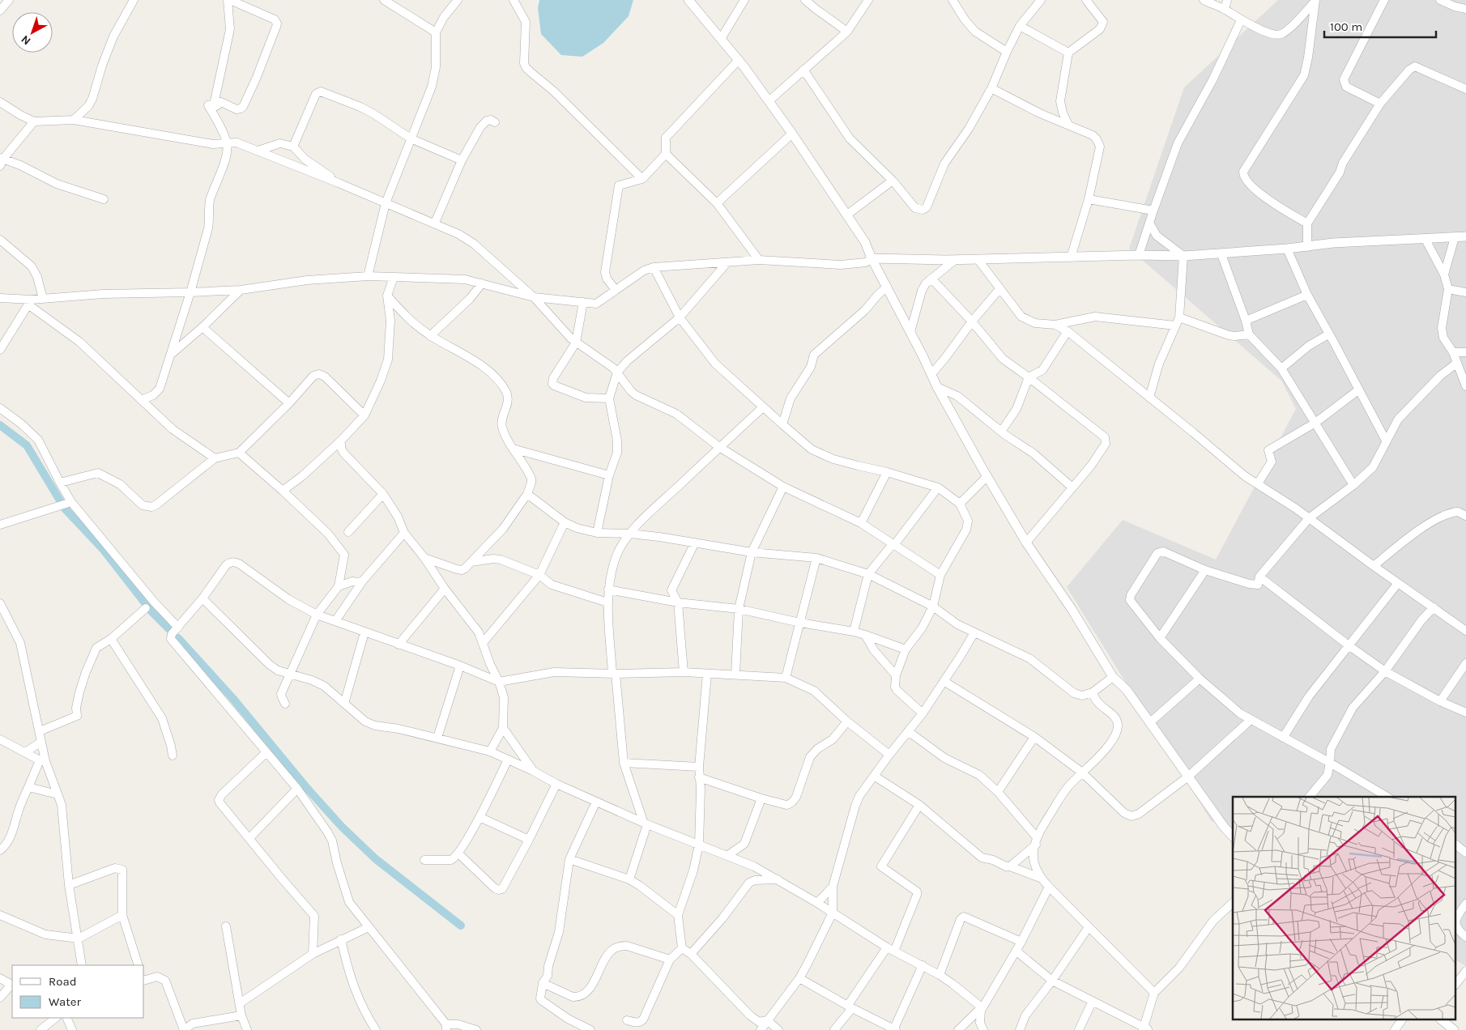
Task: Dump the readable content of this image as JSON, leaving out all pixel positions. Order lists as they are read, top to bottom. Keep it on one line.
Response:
{"legend":["Road","Water"],"scale_bar":"100 m","north":"bottom left"}
